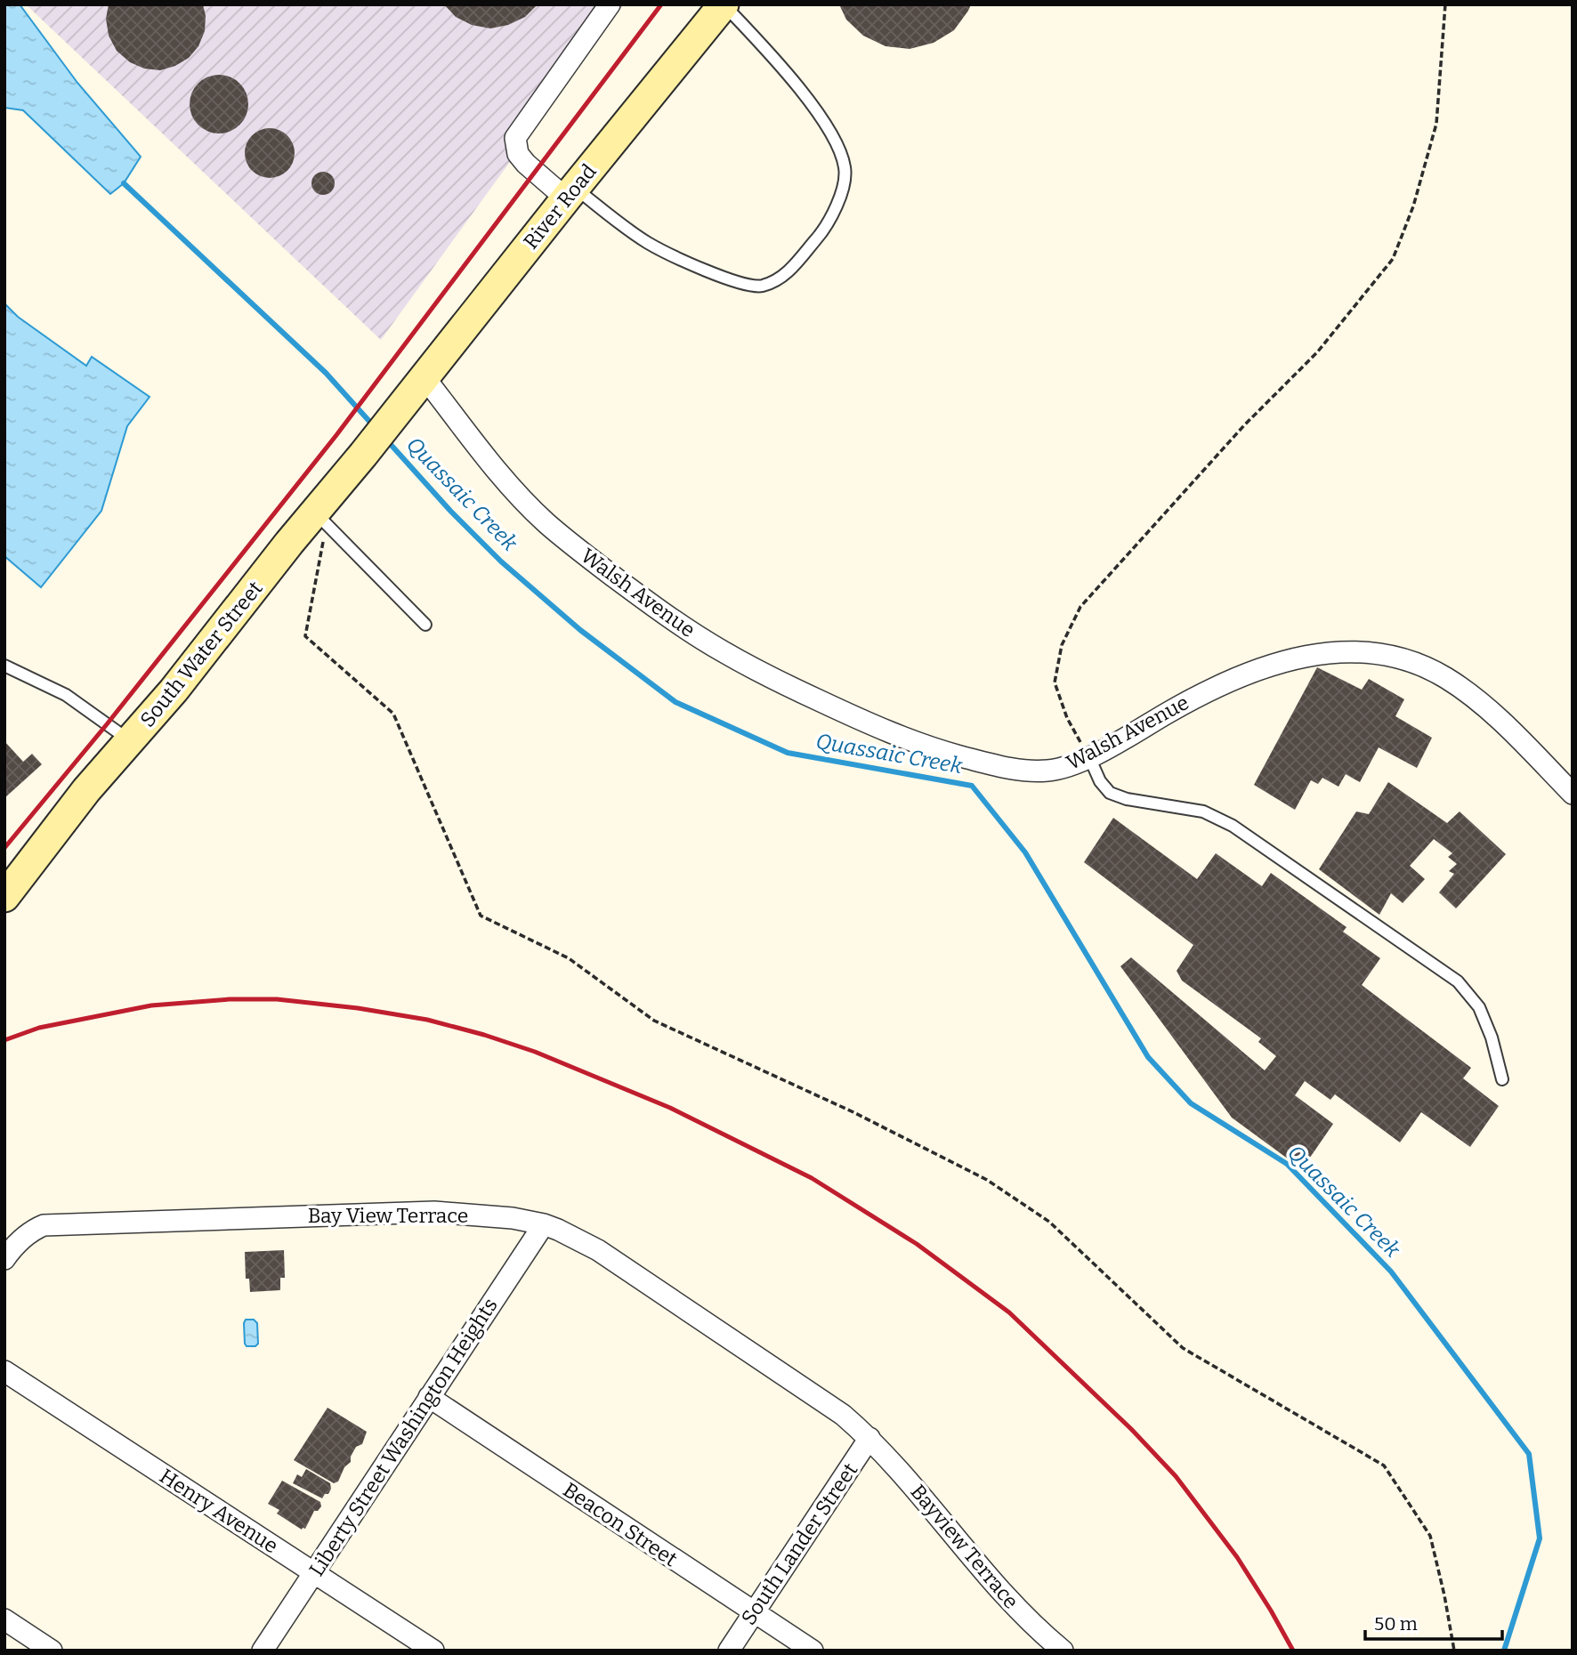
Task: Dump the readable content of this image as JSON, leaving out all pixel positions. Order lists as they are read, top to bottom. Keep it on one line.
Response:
{"streets":{"street":["River Road","Walsh Avenue","South Water Street","Bay View Terrace","Liberty Street Washington Heights","Henry Avenue","Beacon Street","South Lander Street","Bayview Terrace"]},"crossings":[["River Road","Walsh Avenue"],["River Road","South Water Street"],["Bay View Terrace","Liberty Street Washington Heights"],["Bay View Terrace","South Lander Street"],["Bay View Terrace","Bayview Terrace"],["Liberty Street Washington Heights","Henry Avenue"],["Liberty Street Washington Heights","Beacon Street"],["Beacon Street","South Lander Street"],["South Lander Street","Bayview Terrace"]],"water":["Quassaic Creek"],"scale_bar":"50 m"}
